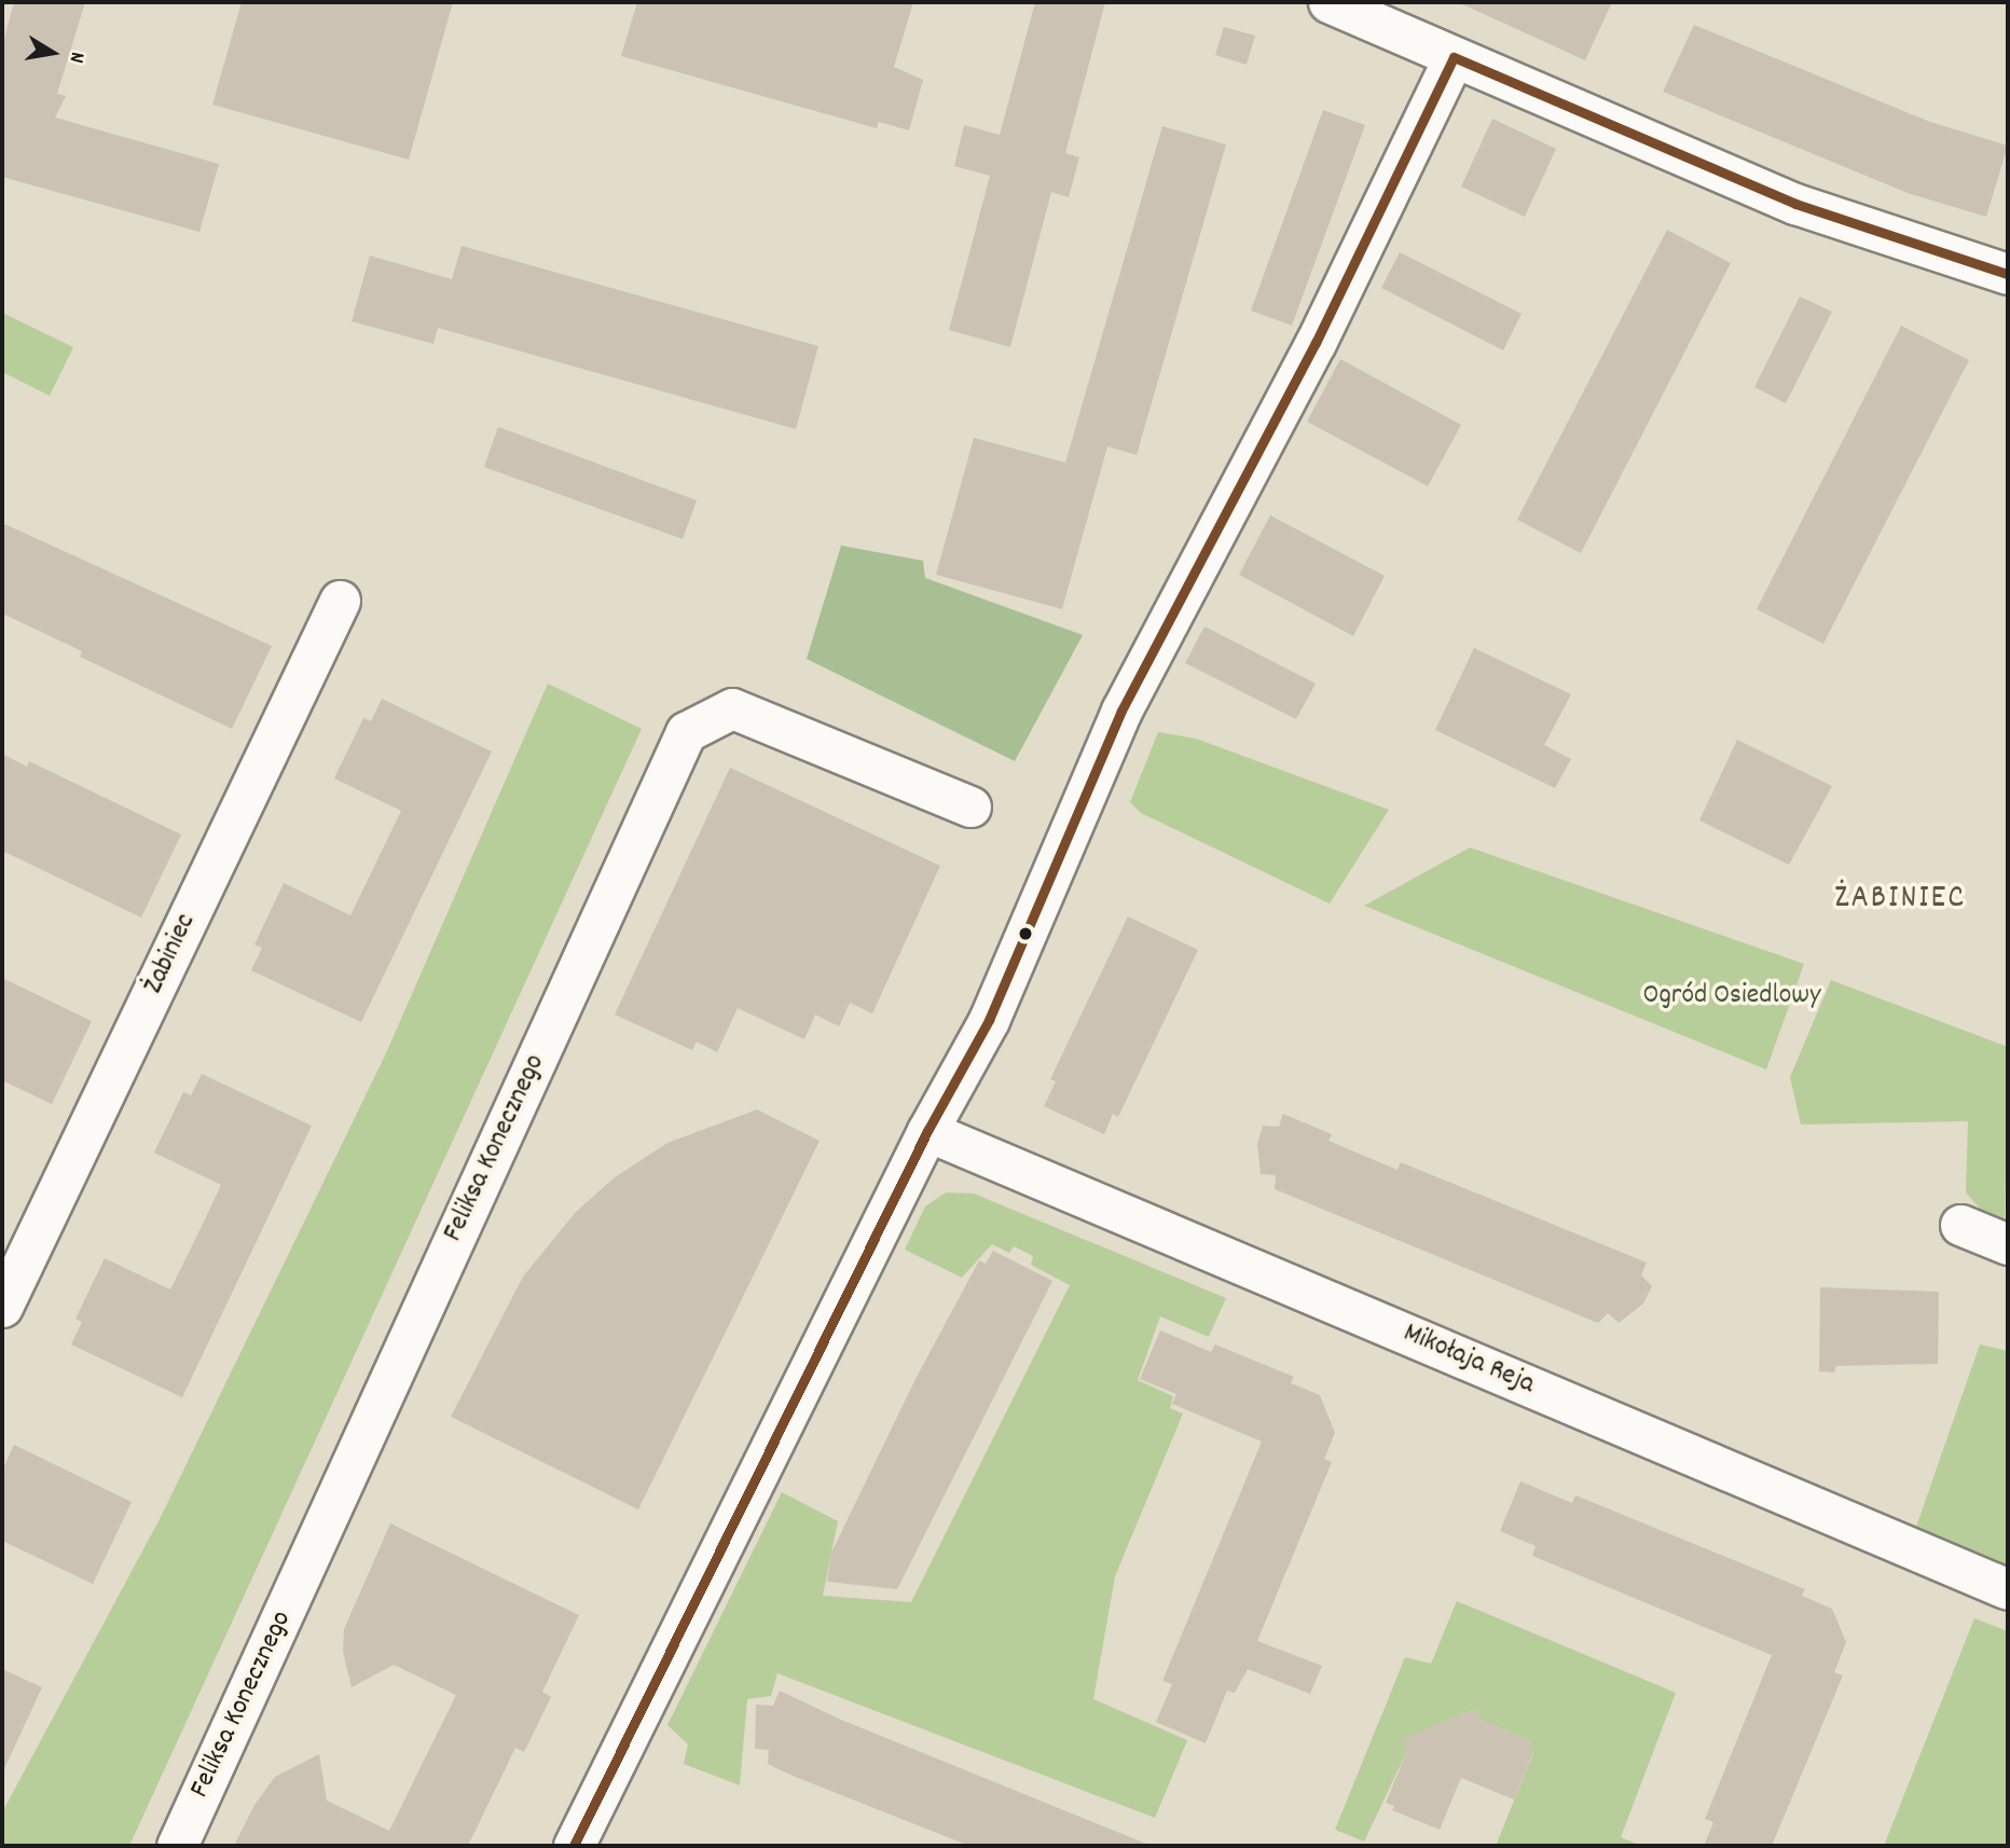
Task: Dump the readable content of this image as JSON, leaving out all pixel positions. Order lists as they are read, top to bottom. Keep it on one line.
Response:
{"streets":{"street":["Żabiniec","Feliksa Konecznego","Mikołaja Reja"]},"districts":["ŻABINIEC"],"parks":["Ogród Osiedlowy"],"north":"right"}
